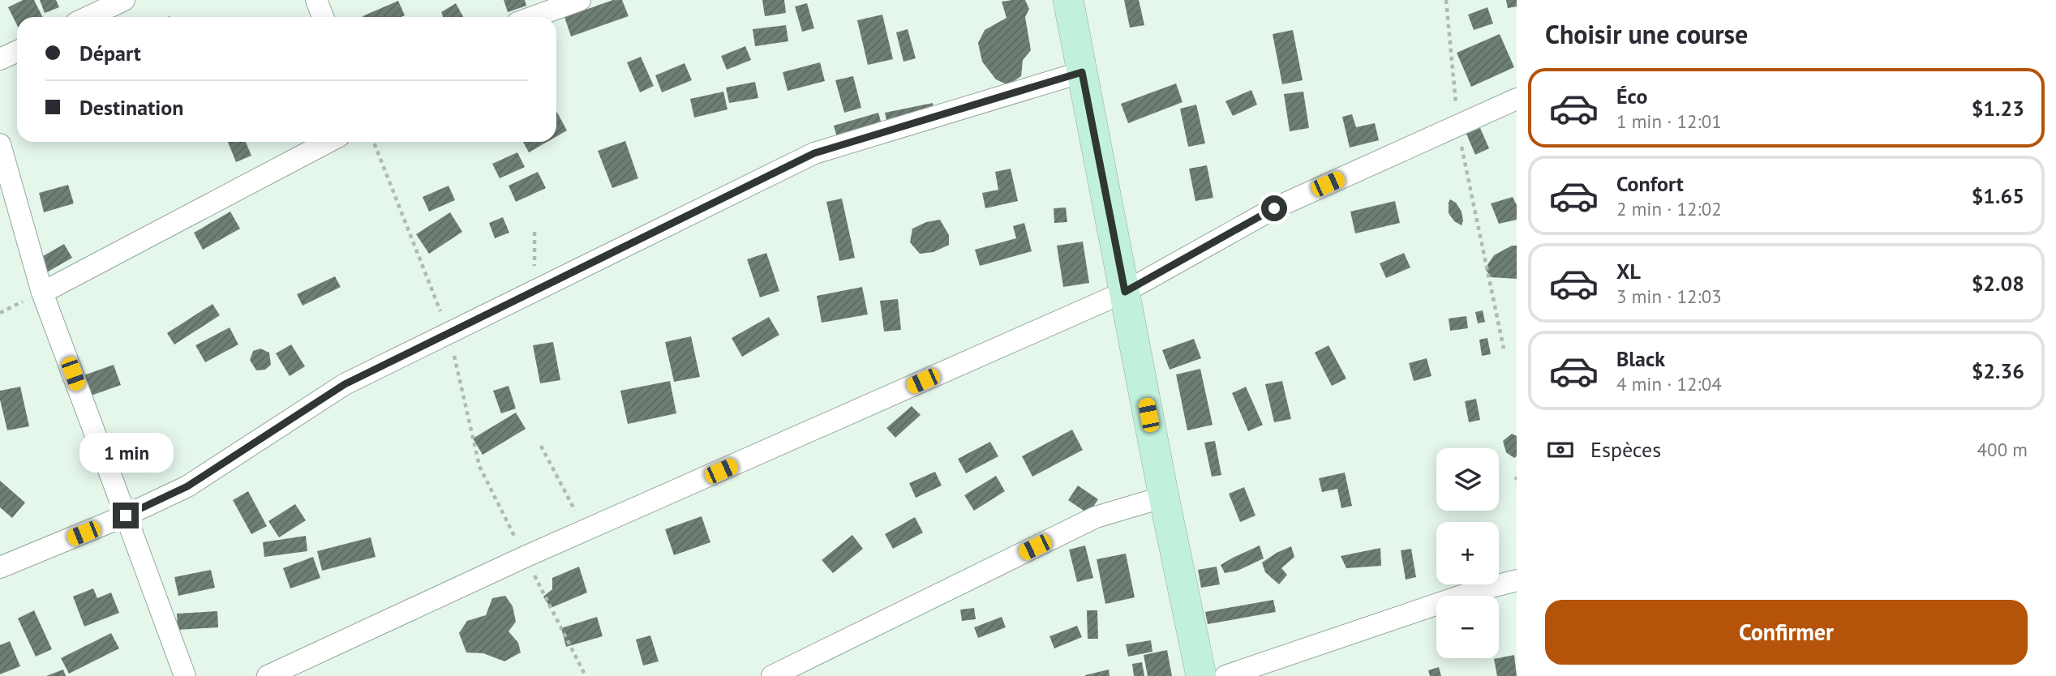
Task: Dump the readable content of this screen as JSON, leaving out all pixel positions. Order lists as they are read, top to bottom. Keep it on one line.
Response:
{"page":{"heading":"Choisir une course","banner":["Départ","Destination"],"list":[{"name":"Éco","note":"1 min · 12:01","value":"$1.23"},{"name":"Confort","note":"2 min · 12:02","value":"$1.65"},{"name":"XL","note":"3 min · 12:03","value":"$2.08"},{"name":"Black","note":"4 min · 12:04","value":"$2.36"}],"pay":["Espèces","400 m"],"bubble":"1 min","map_buttons":["+","−"],"buttons":"Confirmer"}}
